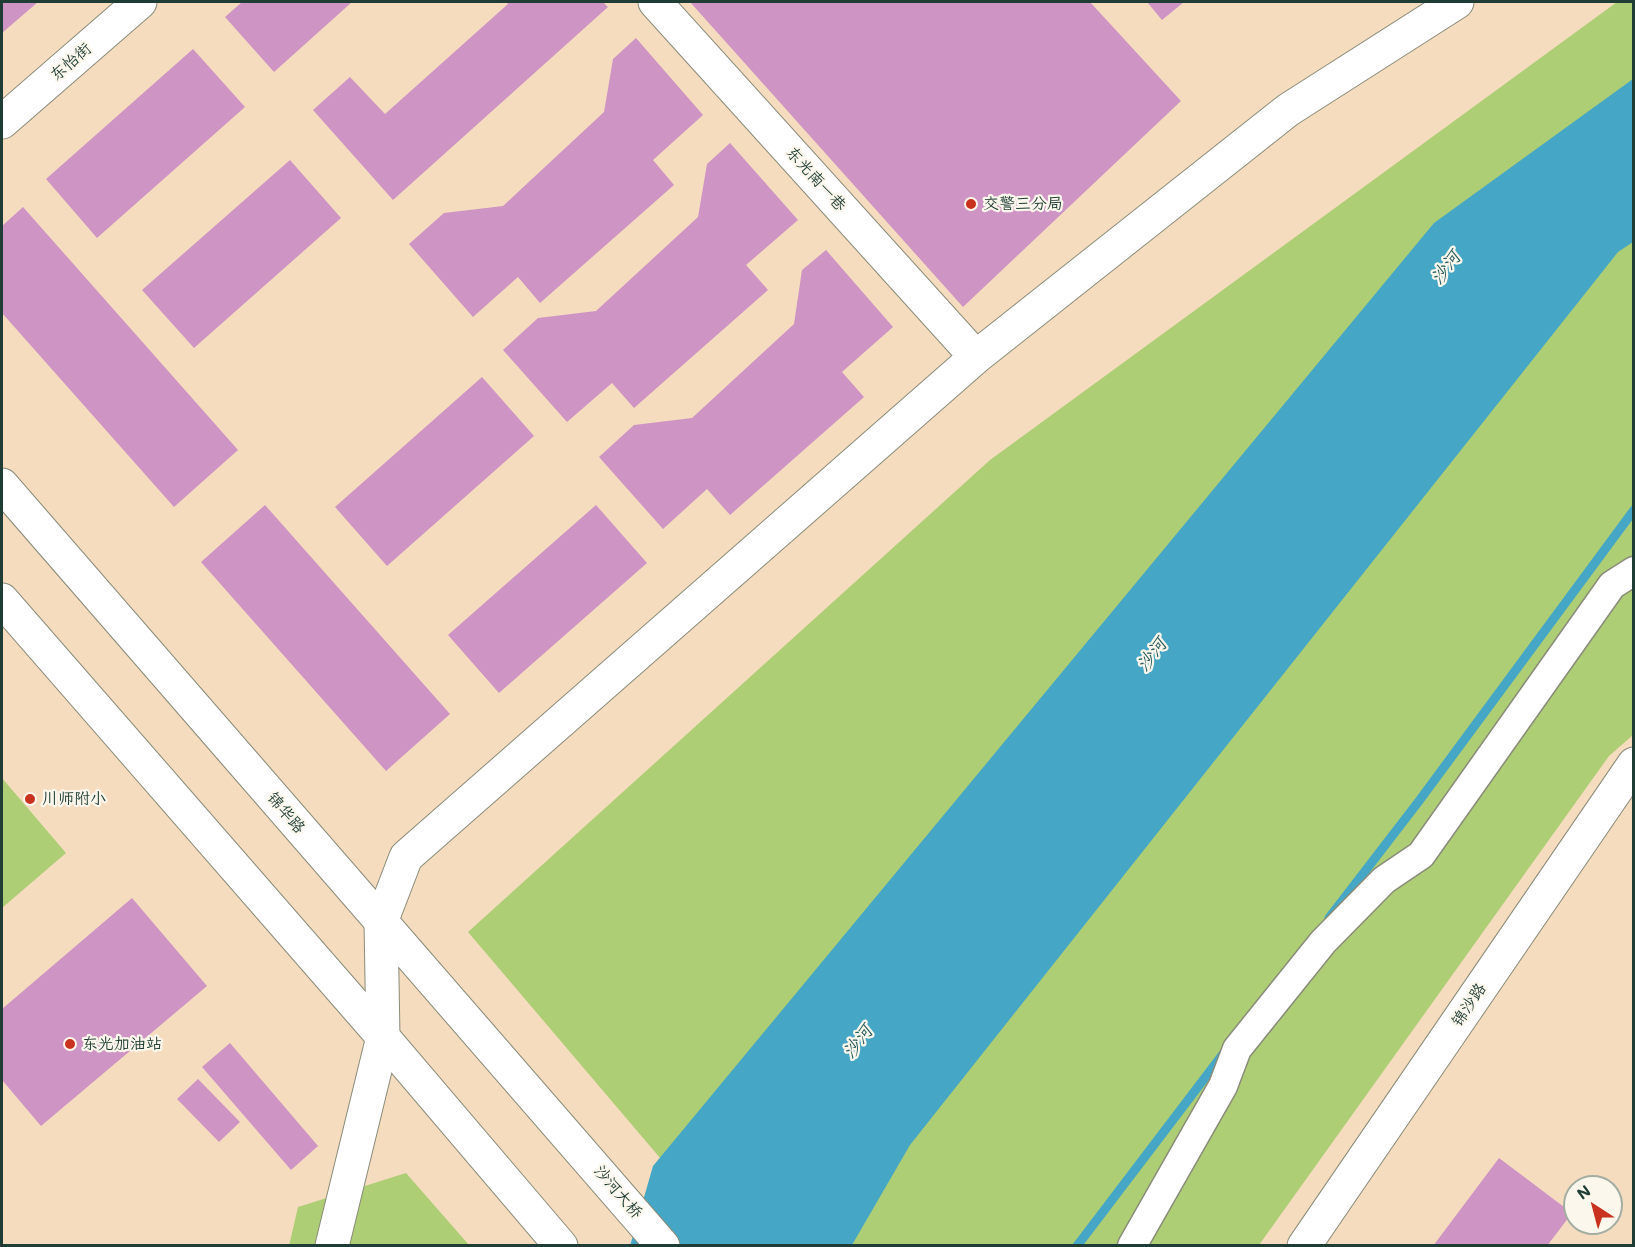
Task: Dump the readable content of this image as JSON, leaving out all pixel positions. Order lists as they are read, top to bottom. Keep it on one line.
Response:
{"streets":{"street":["东怡街","东光南一巷","锦华路","锦沙路","沙河大桥"]},"crossings":[["锦华路","沙河大桥"]],"water":["沙河"],"places":["交警三分局","川师附小","东光加油站"],"north":"top left"}
